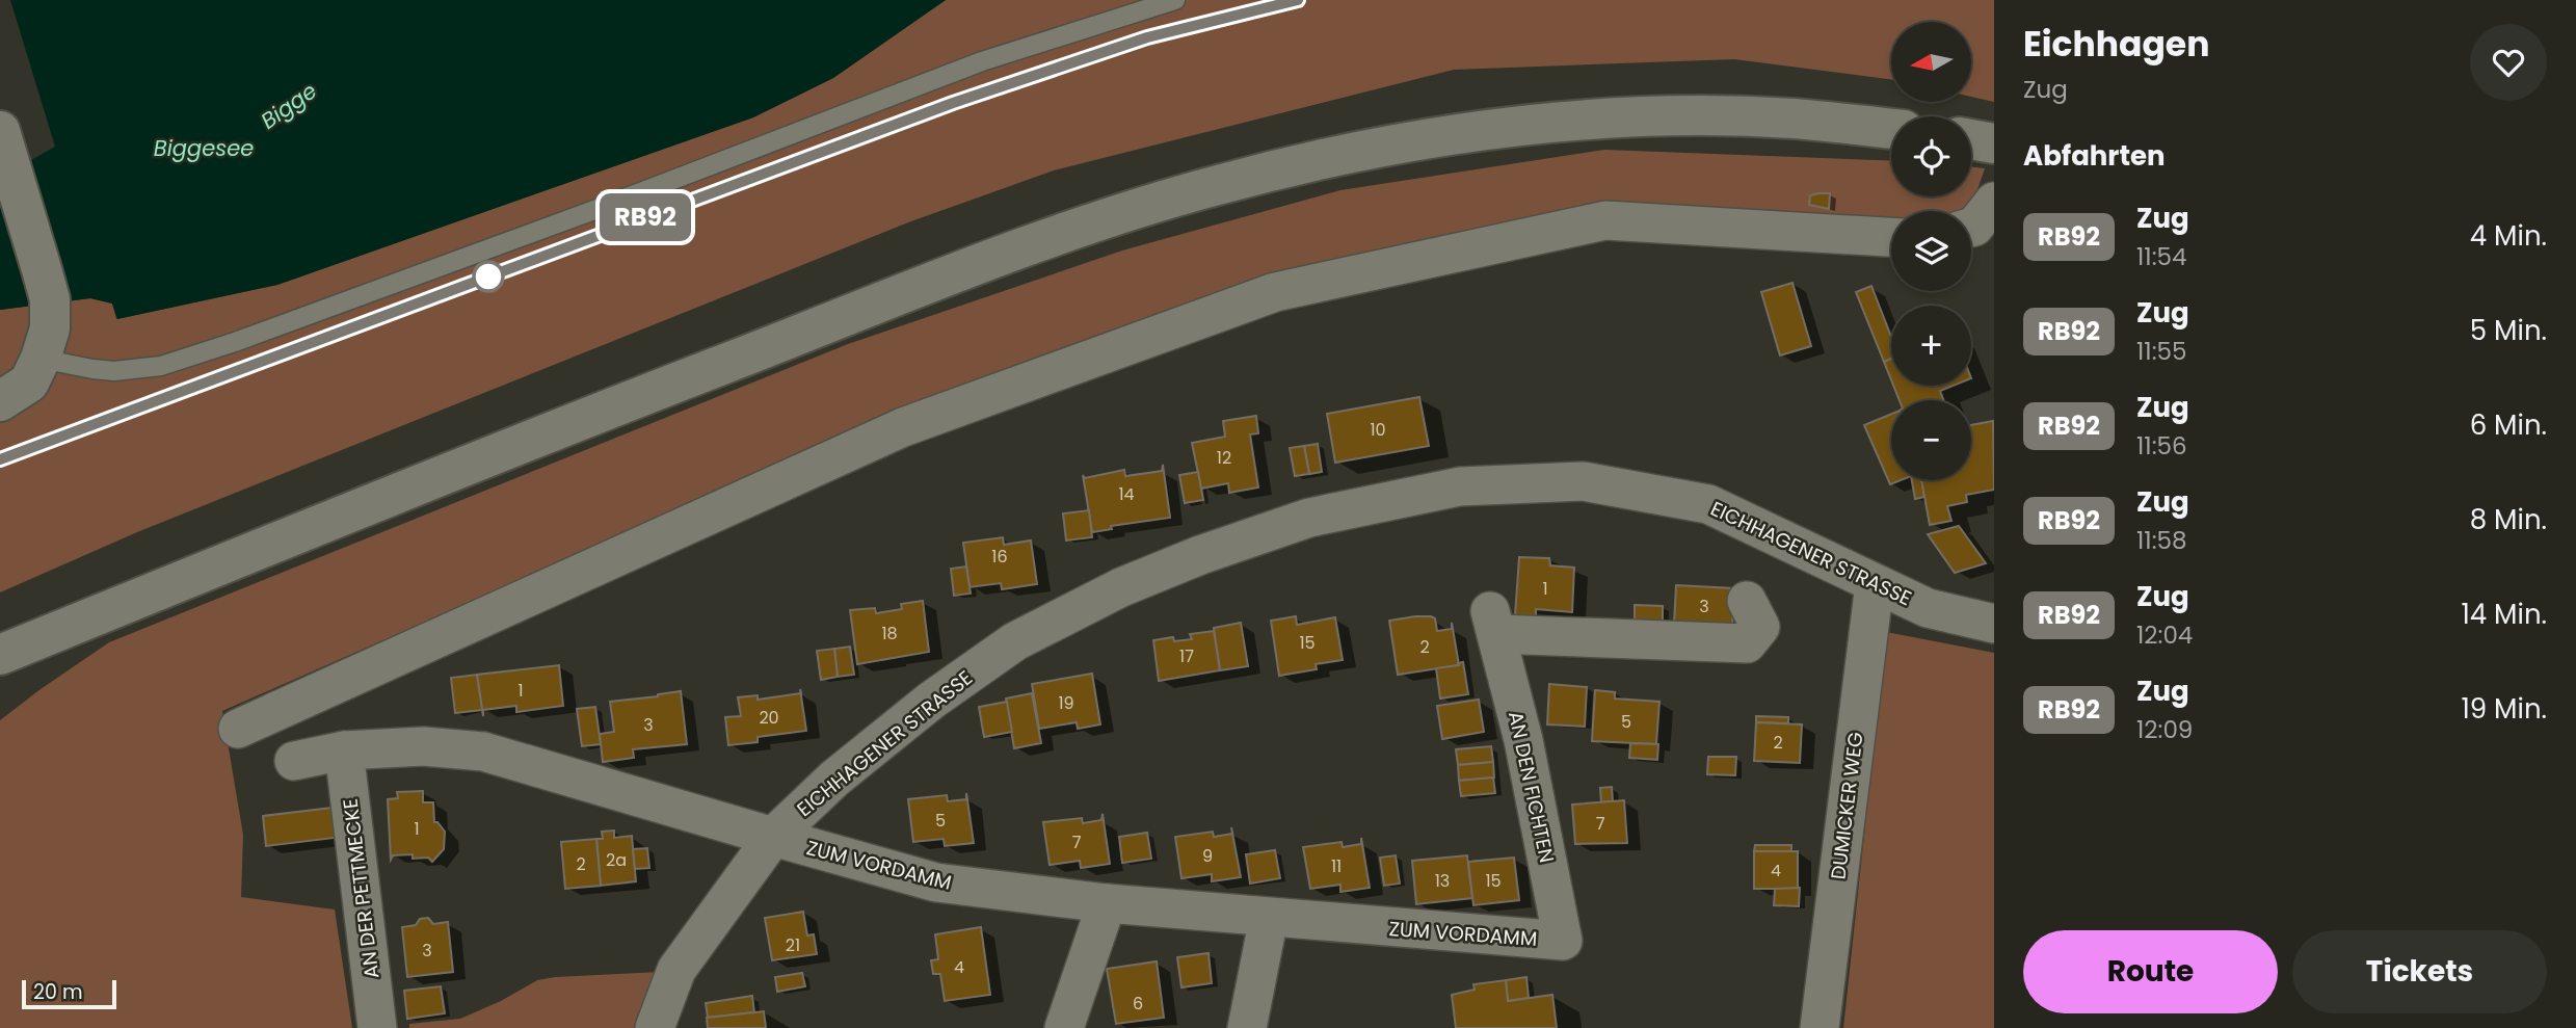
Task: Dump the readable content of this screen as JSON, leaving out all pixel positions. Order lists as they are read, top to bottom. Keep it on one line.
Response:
{"streets":{"street":["EICHHAGENER STRASSE","AN DEN FICHTEN","DUMICKER WEG","ZUM VORDAMM","AN DER PETTMECKE"]},"crossings":[["EICHHAGENER STRASSE","DUMICKER WEG"],["EICHHAGENER STRASSE","ZUM VORDAMM"],["AN DEN FICHTEN","ZUM VORDAMM"],["ZUM VORDAMM","AN DER PETTMECKE"]],"water":["Bigge","Biggesee"],"house_numbers":["10","12","14","16","1","3","18","15","2","17","1","19","20","5","3","2","5","7","1","7","9","2a","2","11","4","13","15","21","3","4","6"],"scale_bar":"20 m","north":"left","page":{"on_map":"RB92","heading":[["Eichhagen","Zug"],"Abfahrten"],"map_buttons":["+","−"],"list":[{"mark":"RB92","name":"Zug","note":"11:54","value":"4 Min."},{"mark":"RB92","name":"Zug","note":"11:55","value":"5 Min."},{"mark":"RB92","name":"Zug","note":"11:56","value":"6 Min."},{"mark":"RB92","name":"Zug","note":"11:58","value":"8 Min."},{"mark":"RB92","name":"Zug","note":"12:04","value":"14 Min."},{"mark":"RB92","name":"Zug","note":"12:09","value":"19 Min."}],"buttons":["Route","Tickets"],"scale":"20 m"}}
